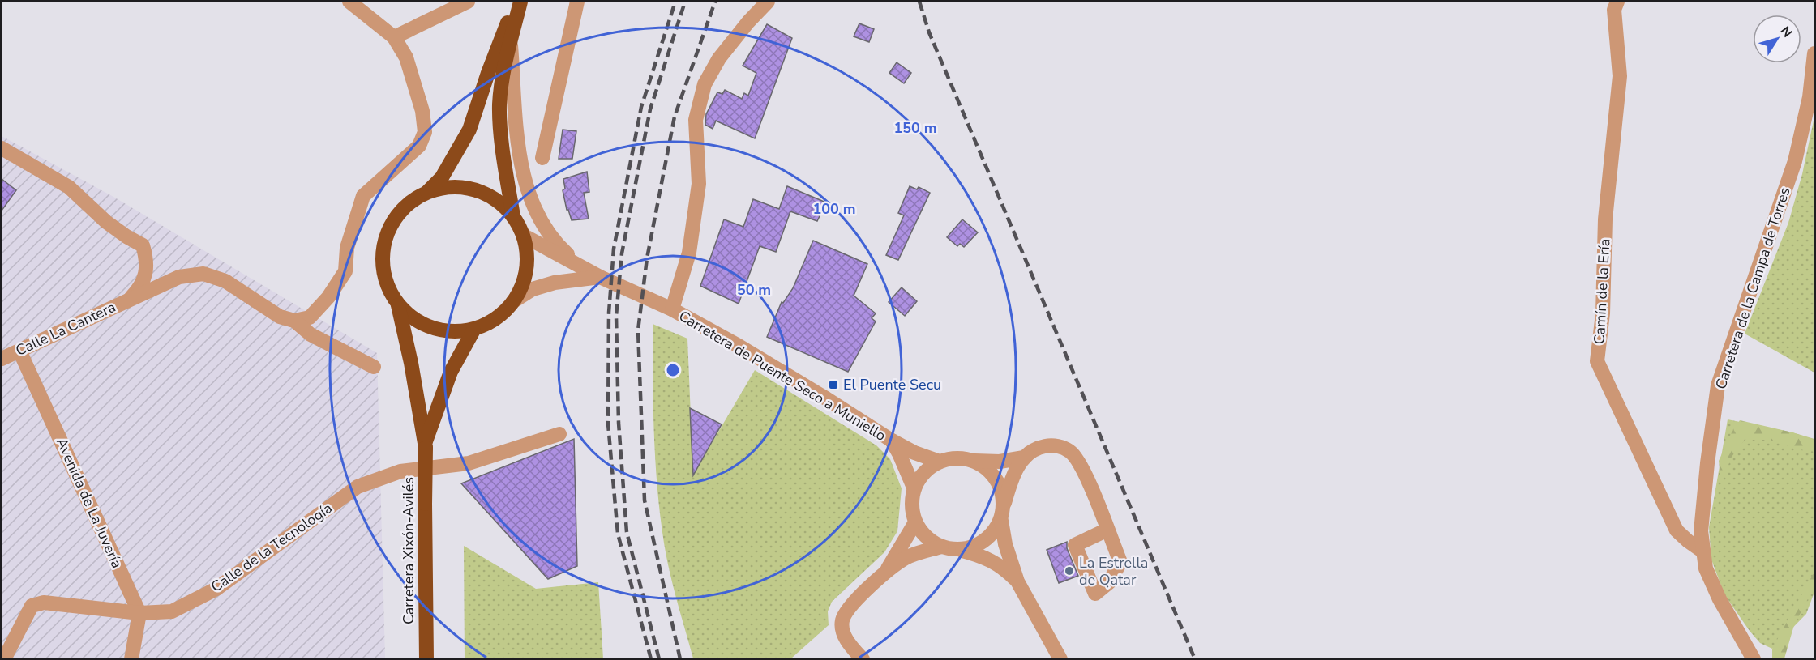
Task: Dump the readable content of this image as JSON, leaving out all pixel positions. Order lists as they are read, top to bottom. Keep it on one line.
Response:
{"streets":{"highway":["Carretera Xixón-Avilés"],"street":["Carretera de la Campa de Torres","Camín de la Ería","Calle La Cantera","Carretera de Puente Seco a Muniello","Avenida de La Juvería","Calle de la Tecnología"]},"crossings":[["Carretera de la Campa de Torres","Camín de la Ería"],["Calle La Cantera","Avenida de La Juvería"],["Avenida de La Juvería","Calle de la Tecnología"]],"places":{"transit":["El Puente Secu"],"other":["La Estrella de Qatar"]},"north":"top right","rings":["150 m","100 m","50 m"]}
